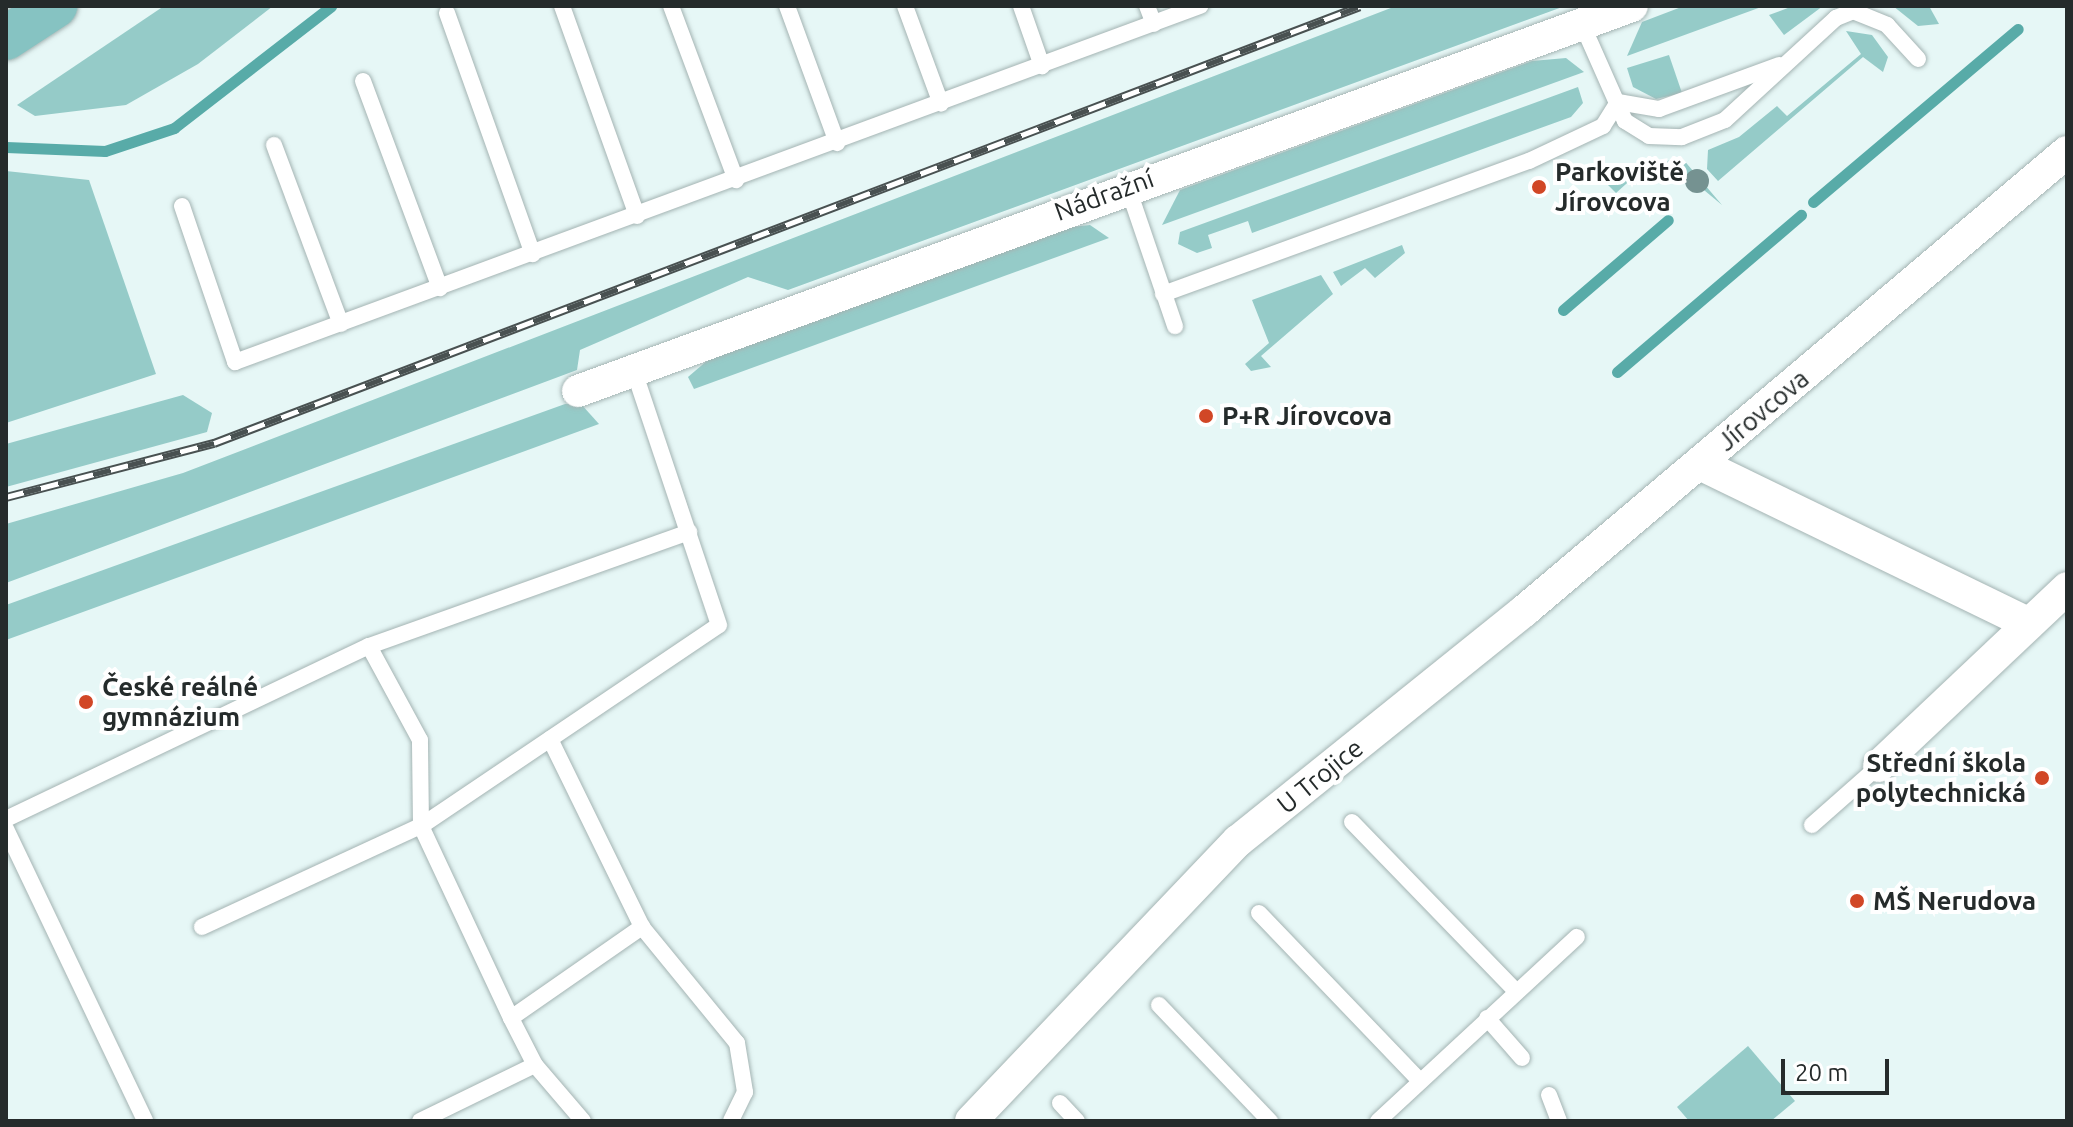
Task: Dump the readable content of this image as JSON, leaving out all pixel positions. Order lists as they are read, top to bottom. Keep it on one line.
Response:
{"streets":{"street":["Nádražní","Jírovcova","U Trojice"]},"crossings":[["Jírovcova","U Trojice"]],"places":["Parkoviště Jírovcova","P+R Jírovcova","České reálné gymnázium","Střední škola polytechnická","MŠ Nerudova"],"scale_bar":"20 m"}
